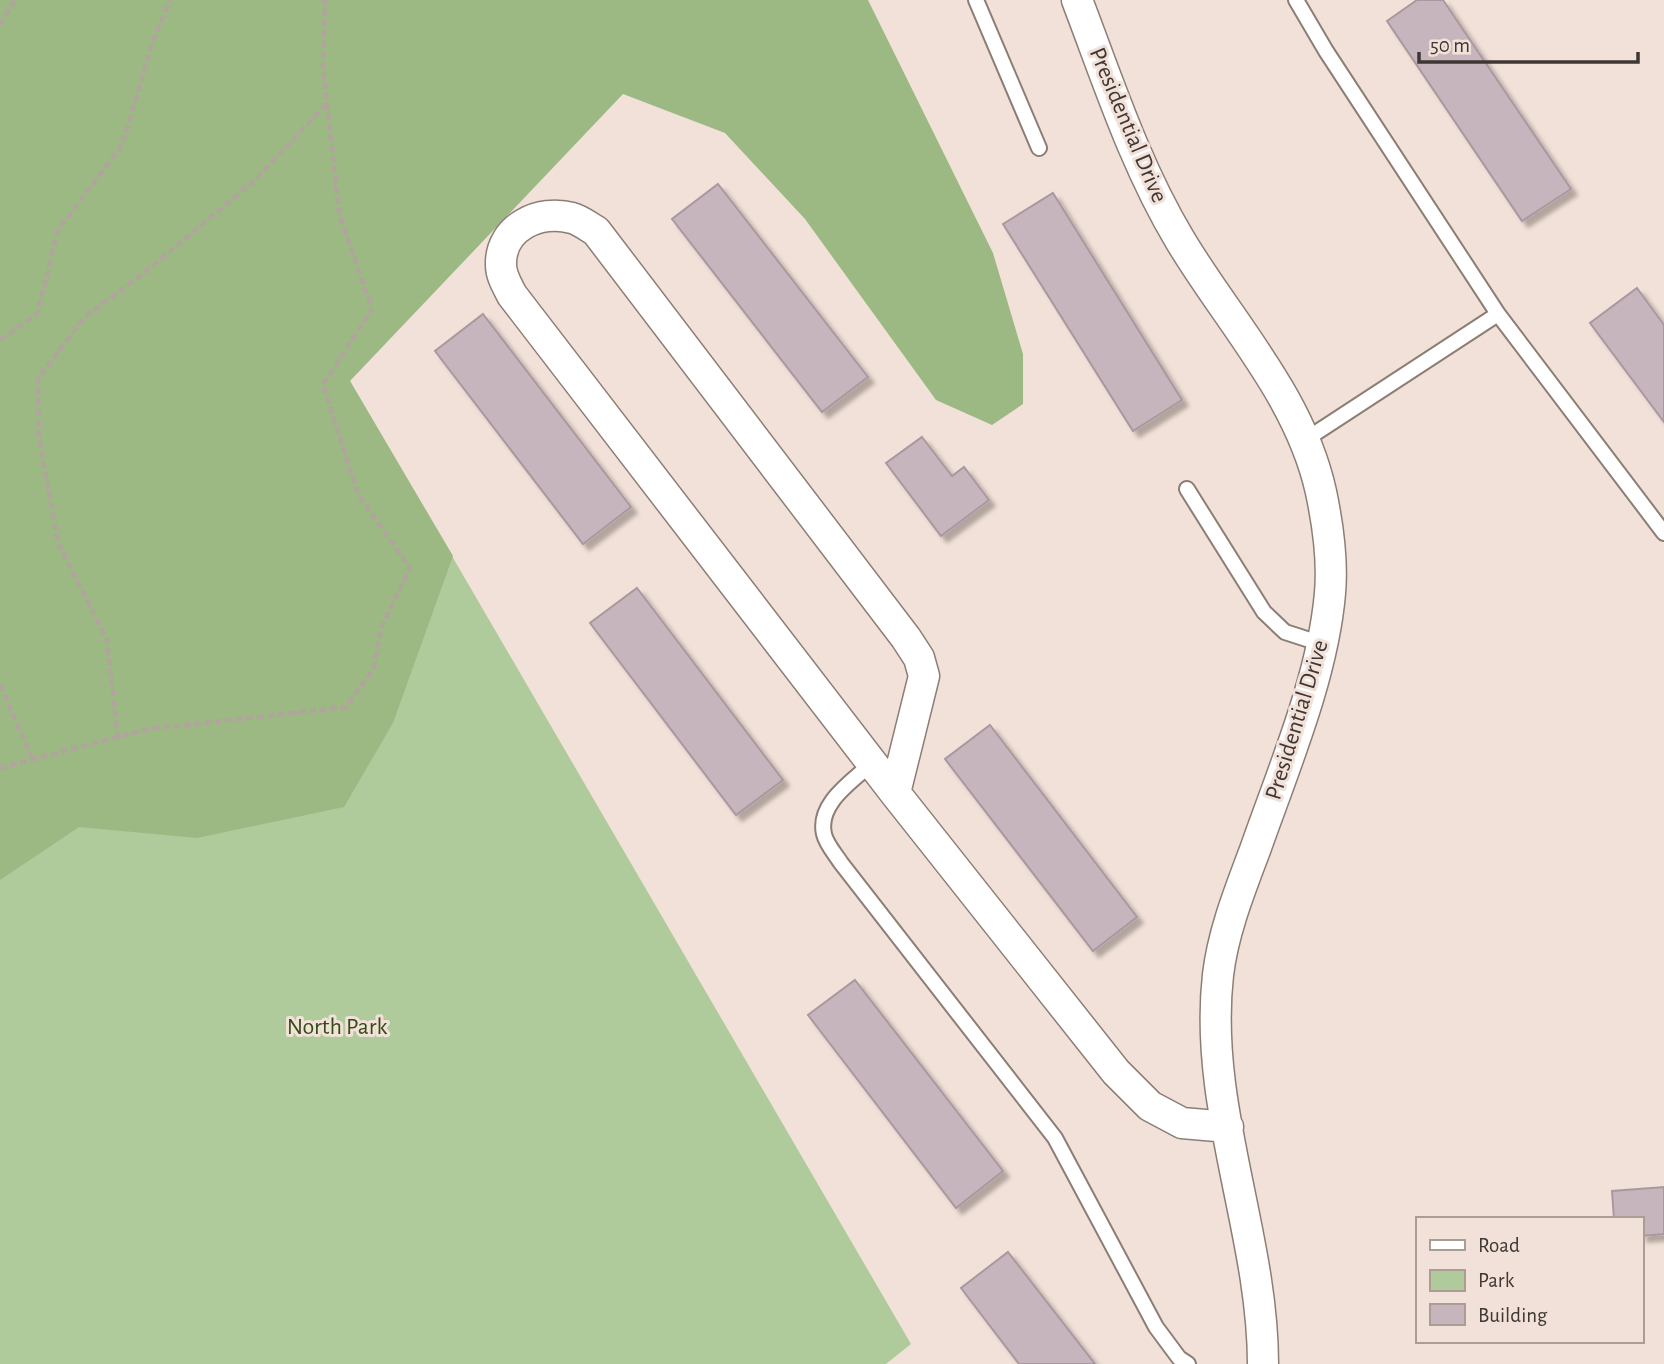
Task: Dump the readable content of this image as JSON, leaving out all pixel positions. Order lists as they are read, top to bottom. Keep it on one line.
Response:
{"streets":{"street":["Presidential Drive"]},"parks":["North Park"],"legend":["Road","Park","Building"],"scale_bar":"50 m"}
